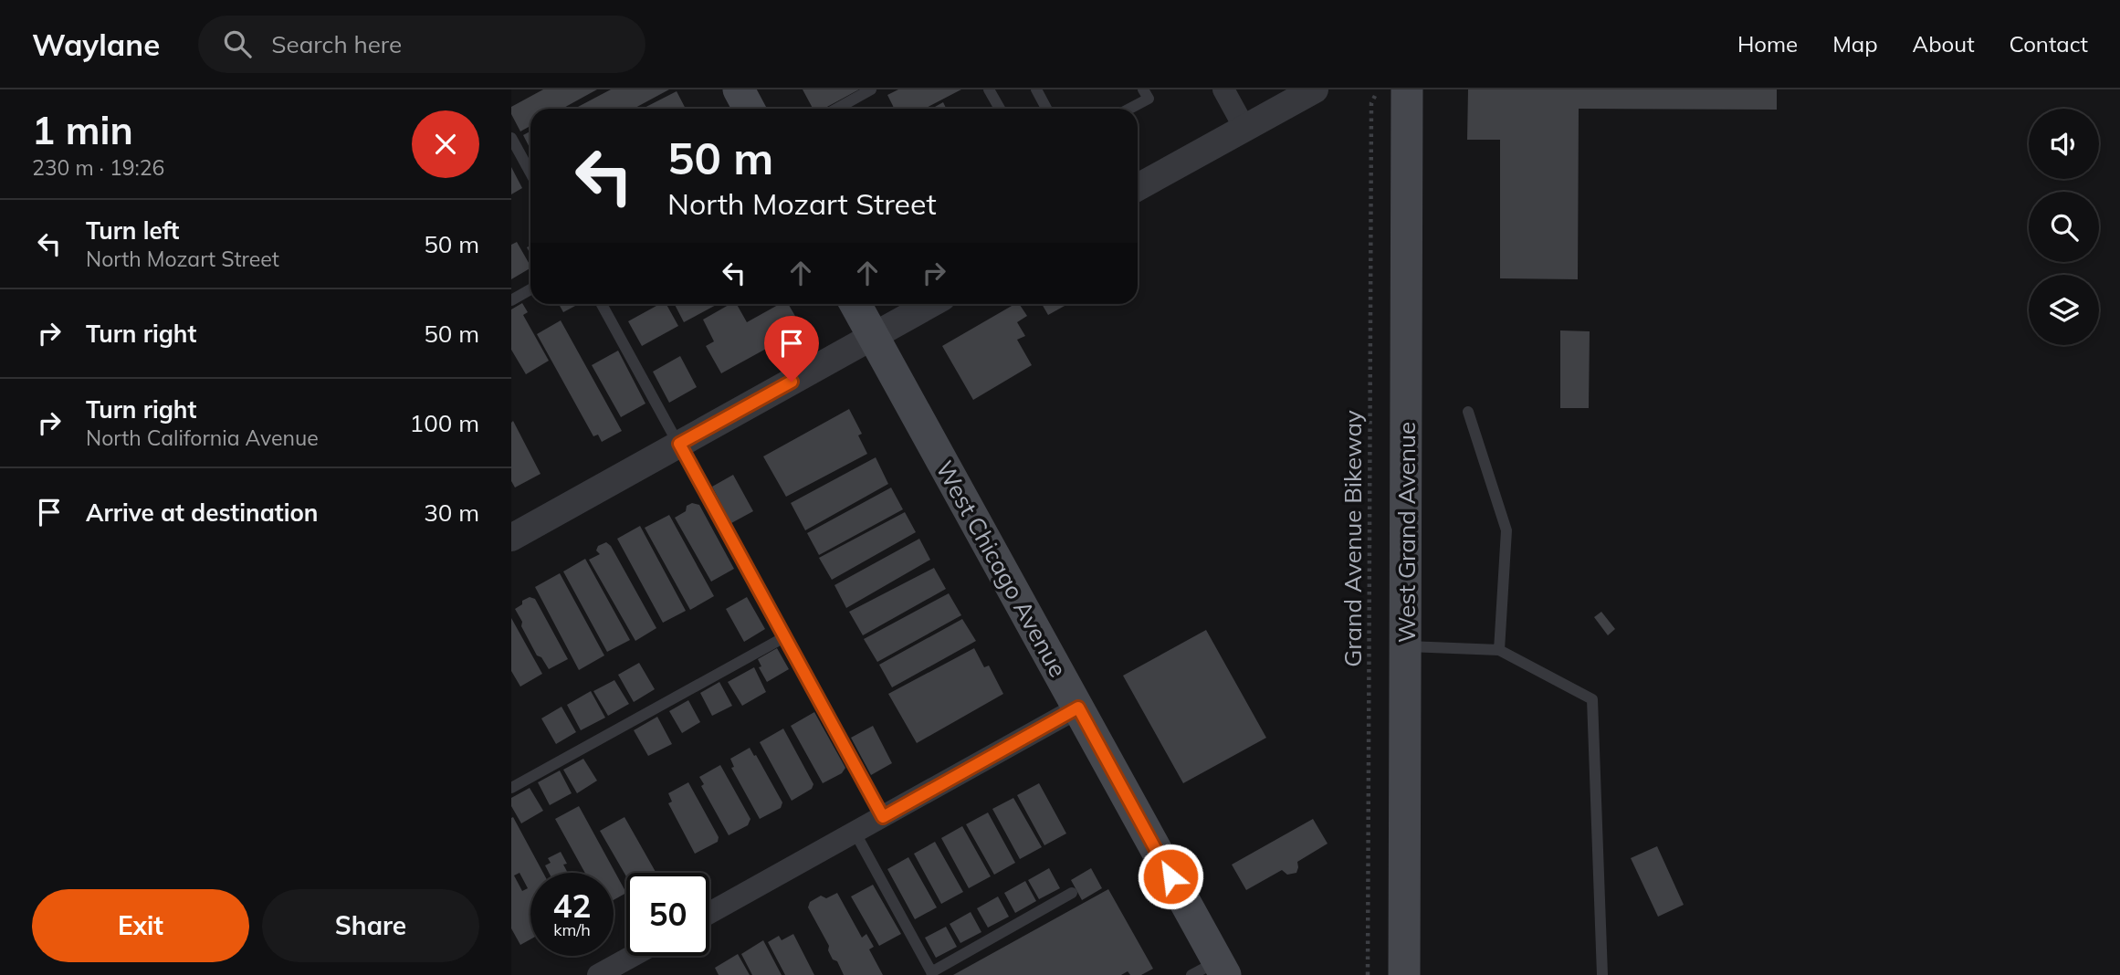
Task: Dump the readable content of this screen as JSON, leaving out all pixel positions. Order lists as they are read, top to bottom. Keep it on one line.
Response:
{"streets":{"main road":["West Grand Avenue","West Chicago Avenue"],"path":["Grand Avenue Bikeway"]},"page":{"header":"Waylane","search":"Search here","nav":["Home","Map","About","Contact"],"heading":["1 min","230 m · 19:26"],"turn":["50 m","North Mozart Street"],"list":[{"name":"Turn left","note":"North Mozart Street","value":"50 m"},{"name":"Turn right","value":"50 m"},{"name":"Turn right","note":"North California Avenue","value":"100 m"},{"name":"Arrive at destination","value":"30 m"}],"speed":"42 km/h","limit":"50","buttons":["Exit","Share"]}}
